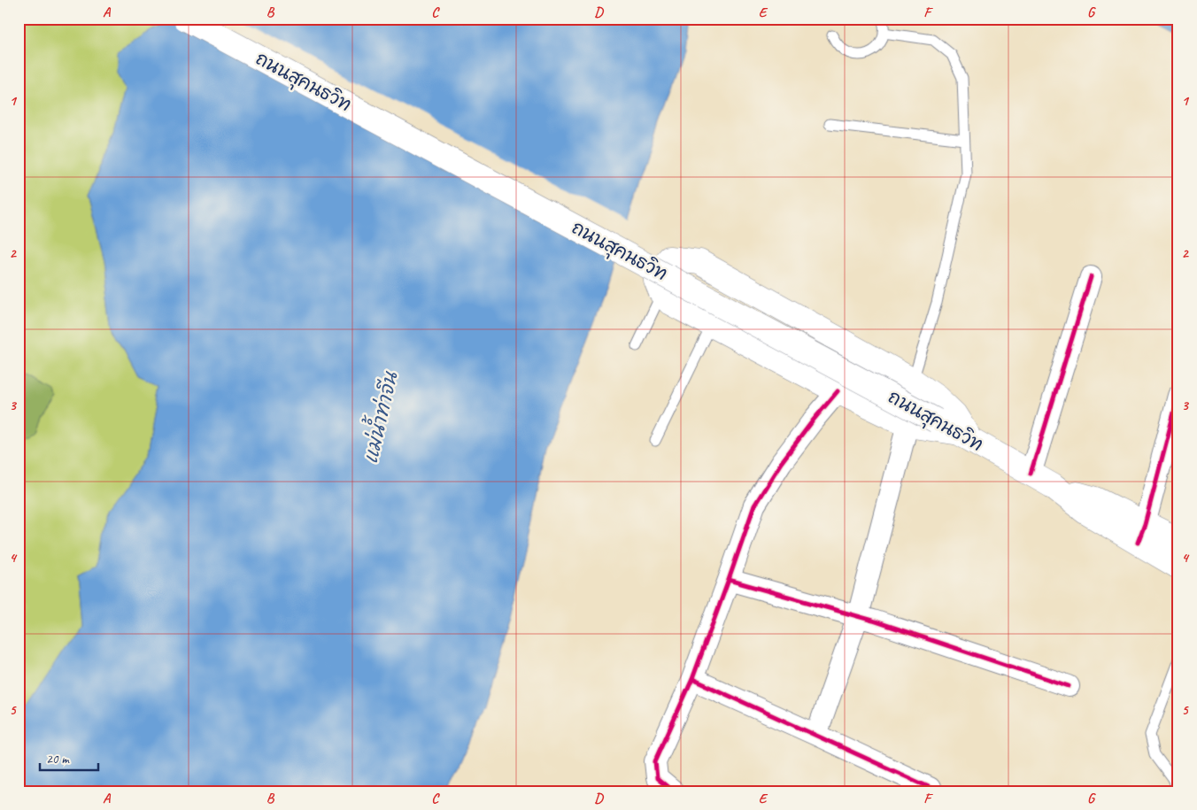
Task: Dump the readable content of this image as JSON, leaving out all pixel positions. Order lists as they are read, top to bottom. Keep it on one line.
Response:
{"streets":{"main road":["ถนนสุคนธวิท"]},"water":["แม่น้ำท่าจีน"],"scale_bar":"20 m","grid":{"columns":["A","B","C","D","E","F","G"],"rows":["1","2","3","4","5"]}}
